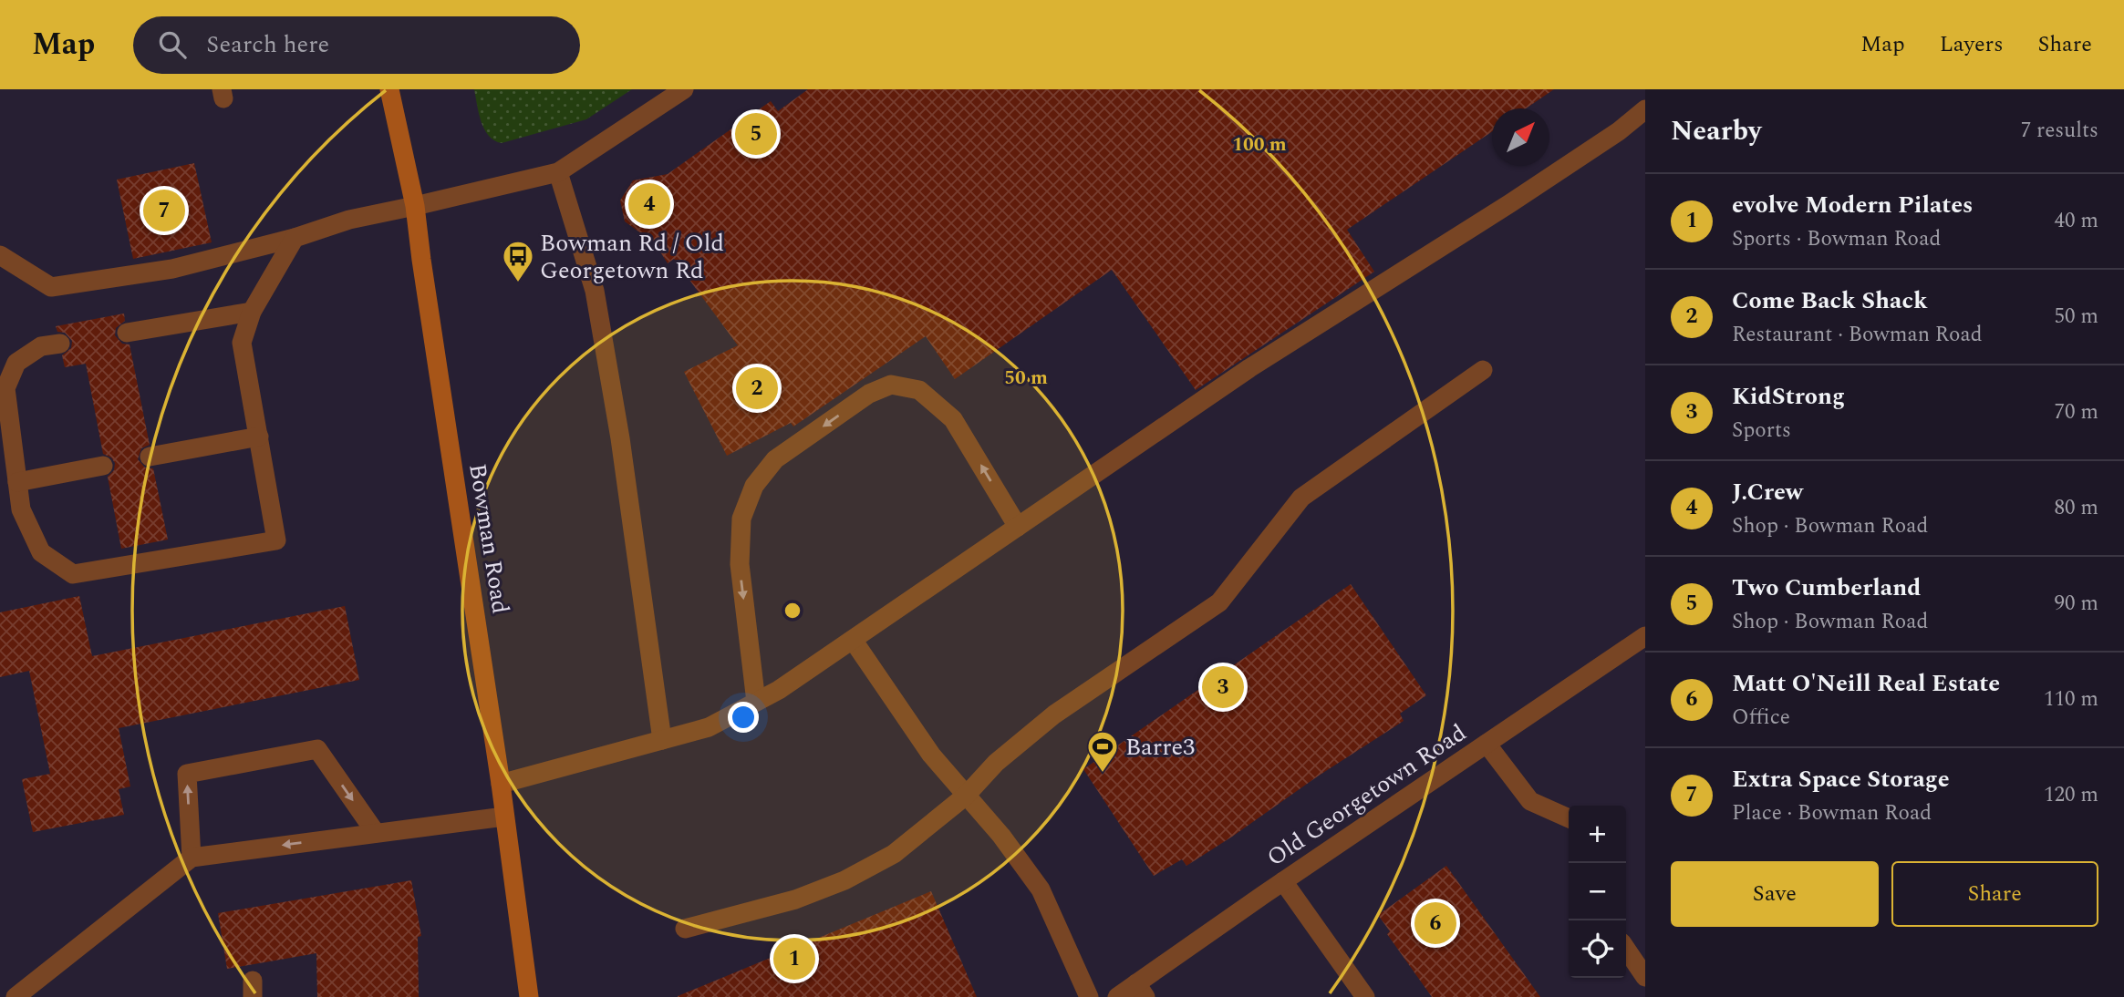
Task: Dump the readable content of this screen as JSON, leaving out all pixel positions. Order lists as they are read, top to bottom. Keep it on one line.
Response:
{"streets":{"main road":["Bowman Road"],"street":["Old Georgetown Road"]},"places":{"bus stop":["Bowman Rd / Old Georgetown Rd"],"sports":["Barre3"]},"north":"top right","page":{"header":"Map","search":"Search here","nav":["Map","Layers","Share"],"heading":["Nearby","7 results"],"pins":["5","4","7","2","3","6","1"],"list":[{"mark":"1","name":"evolve Modern Pilates","note":"Sports · Bowman Road","value":"40 m"},{"mark":"2","name":"Come Back Shack","note":"Restaurant · Bowman Road","value":"50 m"},{"mark":"3","name":"KidStrong","note":"Sports","value":"70 m"},{"mark":"4","name":"J.Crew","note":"Shop · Bowman Road","value":"80 m"},{"mark":"5","name":"Two Cumberland","note":"Shop · Bowman Road","value":"90 m"},{"mark":"6","name":"Matt O'Neill Real Estate","note":"Office","value":"110 m"},{"mark":"7","name":"Extra Space Storage","note":"Place · Bowman Road","value":"120 m"}],"map_buttons":["+","−"],"buttons":["Save","Share"]},"rings":["100 m","50 m"]}
